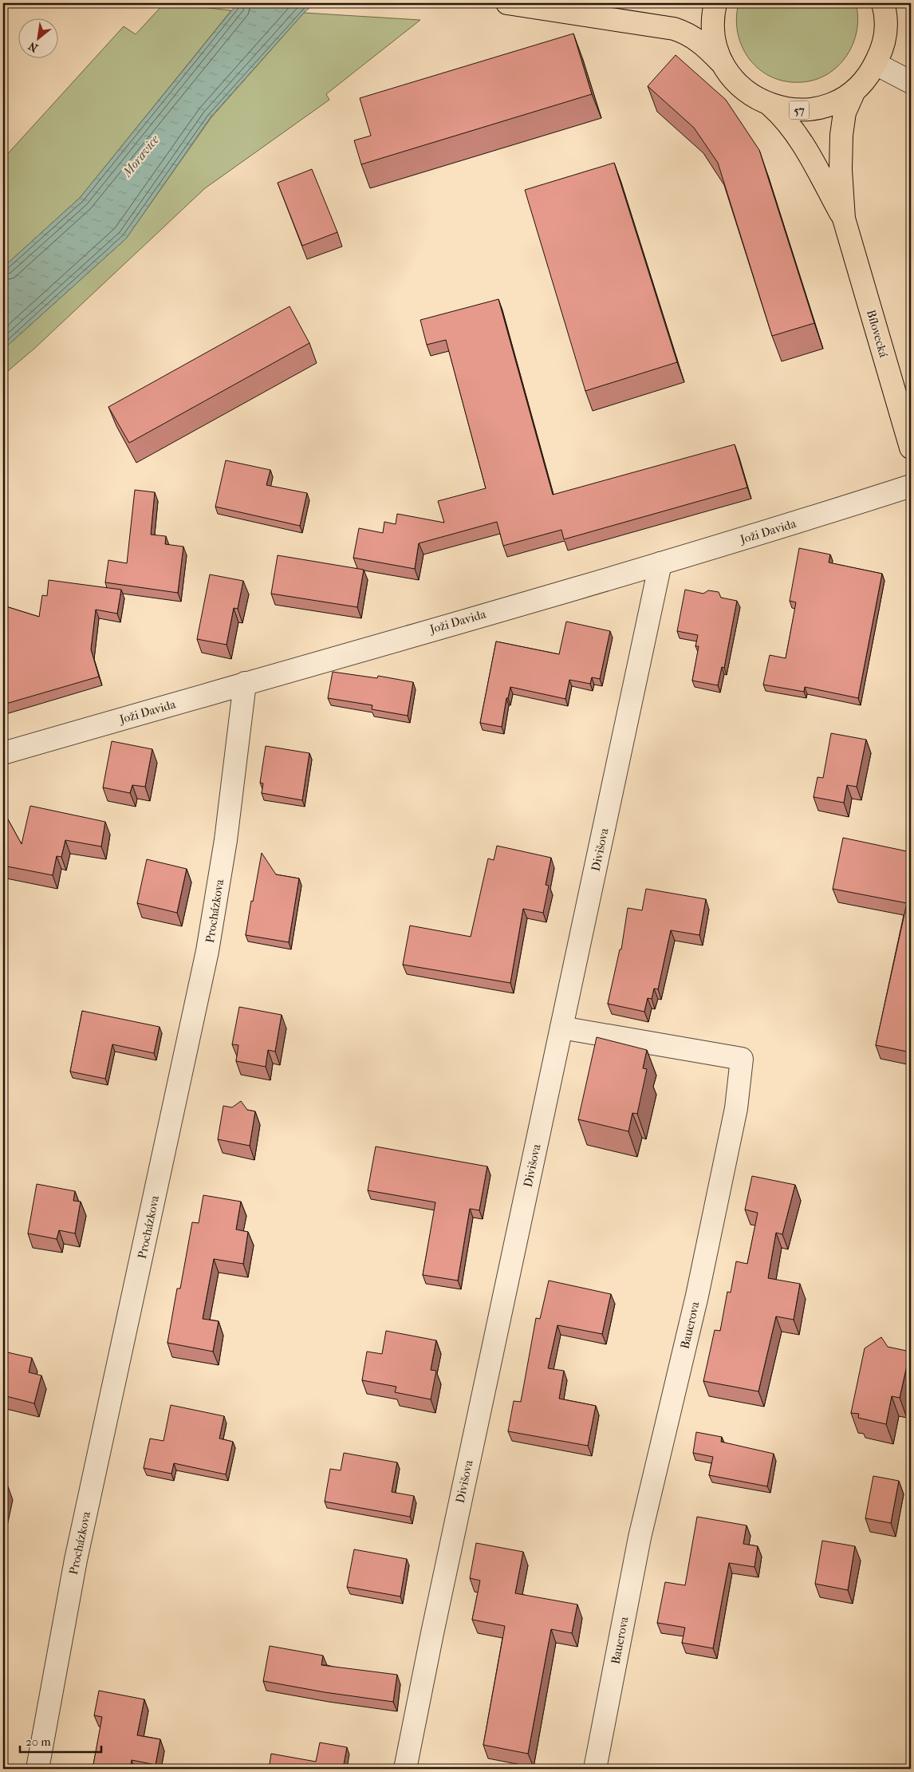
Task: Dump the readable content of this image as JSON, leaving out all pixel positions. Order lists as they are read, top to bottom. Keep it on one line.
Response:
{"streets":{"main road":["57","Bílovecká"],"street":["Joži Davida","Divišova","Procházkova","Bauerova"]},"crossings":[["57","Bílovecká"],["Joži Davida","Divišova"],["Joži Davida","Procházkova"],["Divišova","Bauerova"]],"water":["Moravice"],"scale_bar":"20 m","north":"bottom left"}
